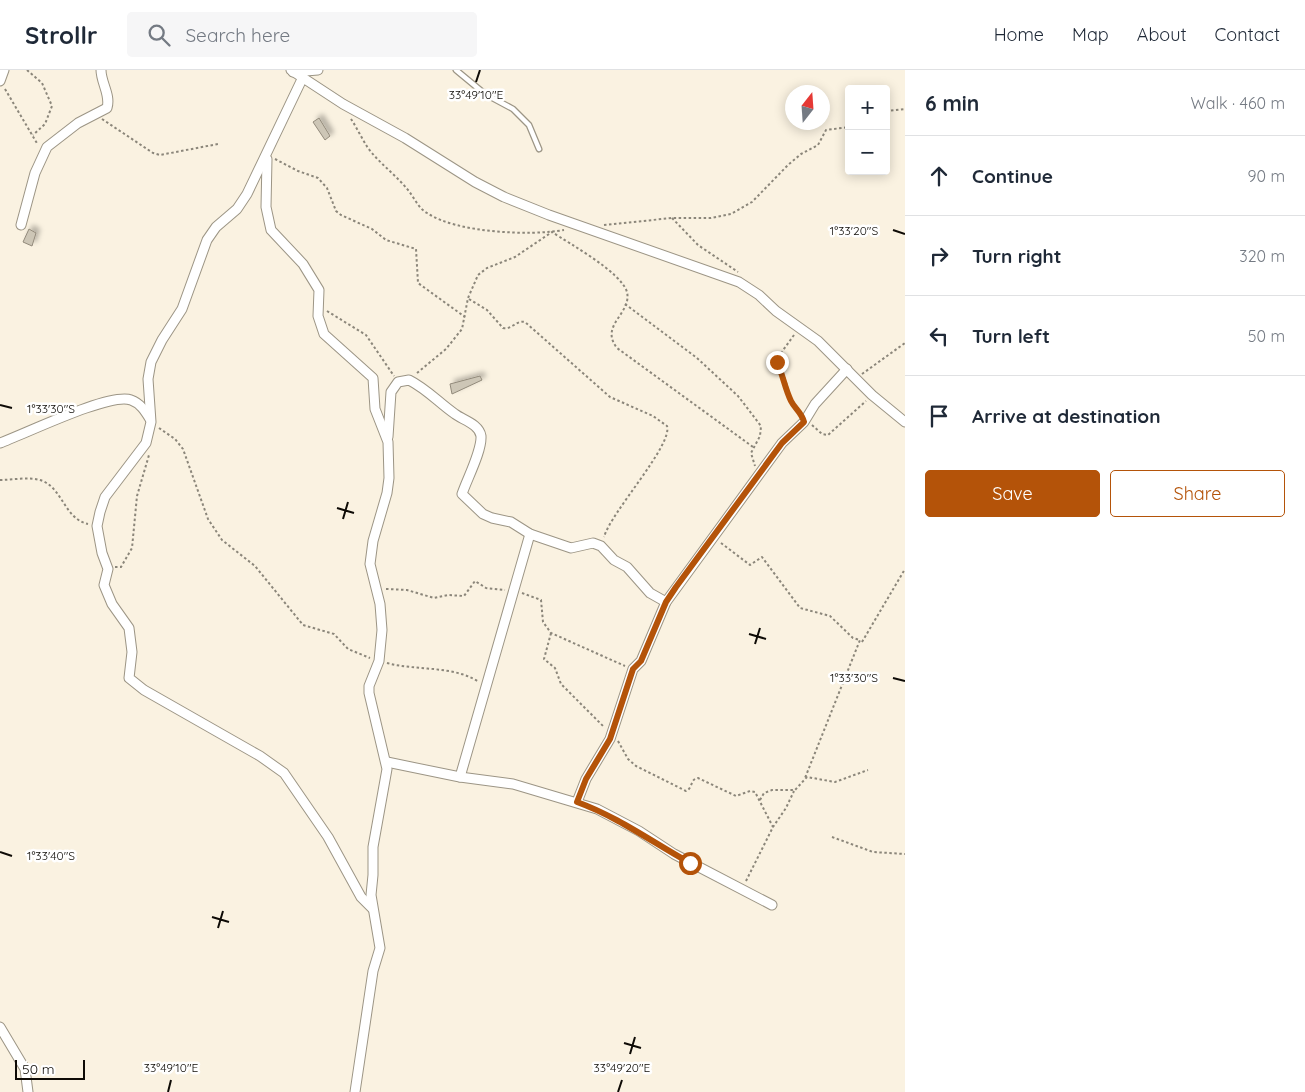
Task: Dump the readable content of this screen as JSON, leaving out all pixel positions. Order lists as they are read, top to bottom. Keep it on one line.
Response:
{"scale_bar":"50 m","north":"top","page":{"header":"Strollr","search":"Search here","nav":["Home","Map","About","Contact"],"heading":["6 min","Walk · 460 m"],"map_buttons":["+","−"],"list":[["Continue","90 m"],["Turn right","320 m"],["Turn left","50 m"],"Arrive at destination"],"buttons":["Save","Share"],"scale":"50 m"},"coordinates":["33°49'10\"E","1°33'20\"S","1°33'30\"S","1°33'40\"S","33°49'20\"E"]}
